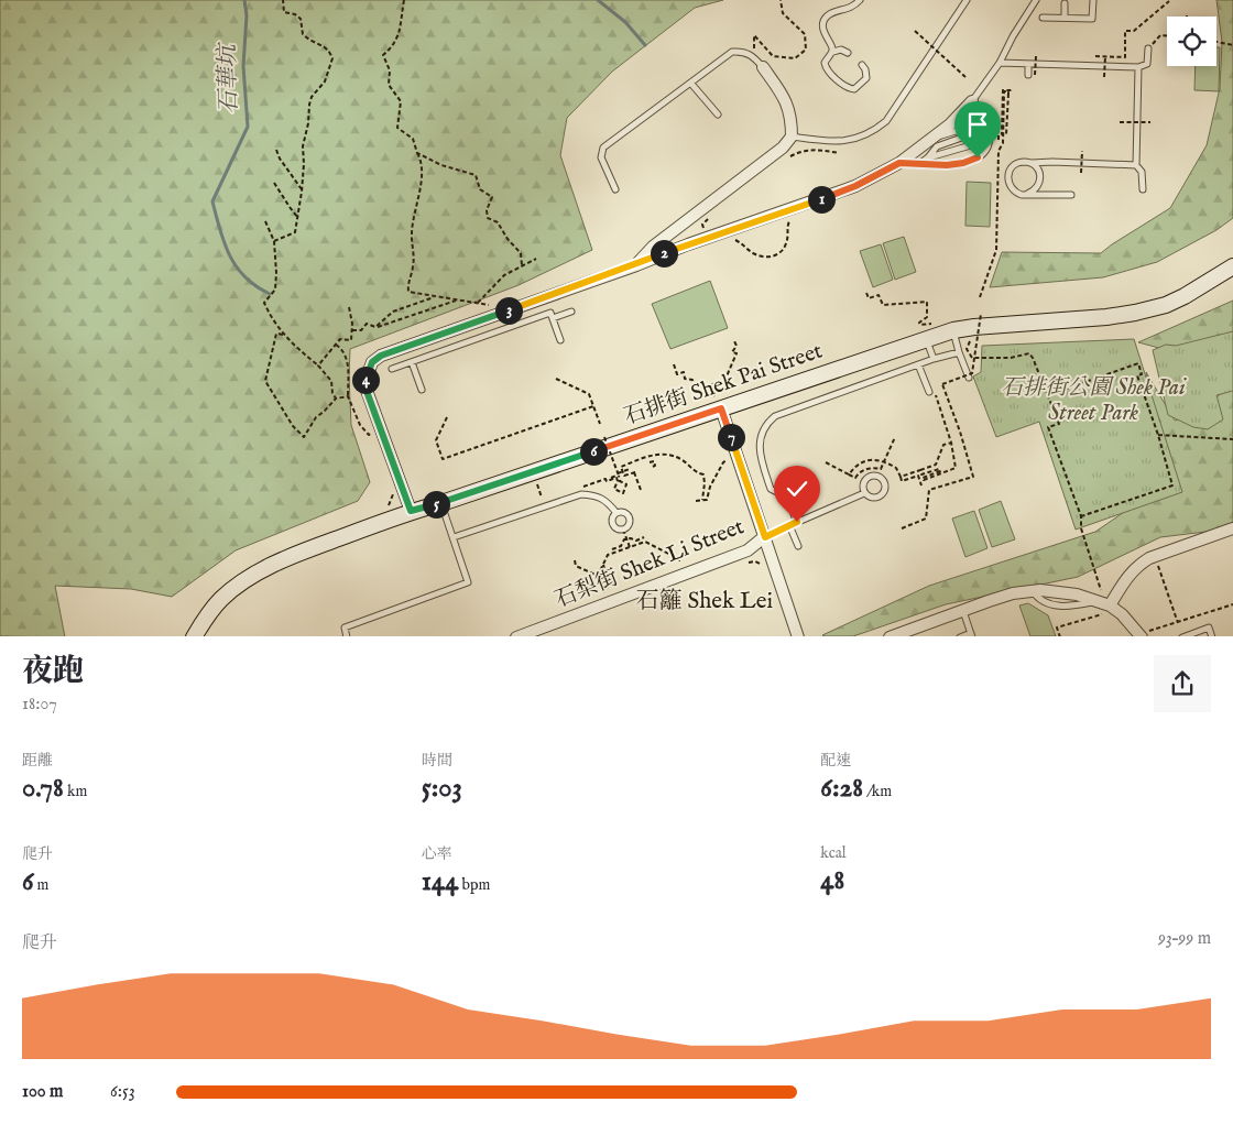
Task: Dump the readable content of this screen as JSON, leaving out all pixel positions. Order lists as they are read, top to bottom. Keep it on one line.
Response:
{"streets":{"street":["石排街 Shek Pai Street","石梨街 Shek Li Street"]},"districts":["石籬 Shek Lei"],"water":["石華坑"],"parks":["石排街公園 Shek Pai Street Park"],"page":{"pins":["1","2","3","4","7","6","5"],"heading":["夜跑","18:07"],"stats":[["距離","0.78 km"],["時間","5:03"],["配速","6:28 /km"],["爬升","6 m"],["心率","144 bpm"],["kcal","48"]],"chart":["爬升","93–99 m"],"list":[{"name":"100 m","note":"6:53"}]}}
